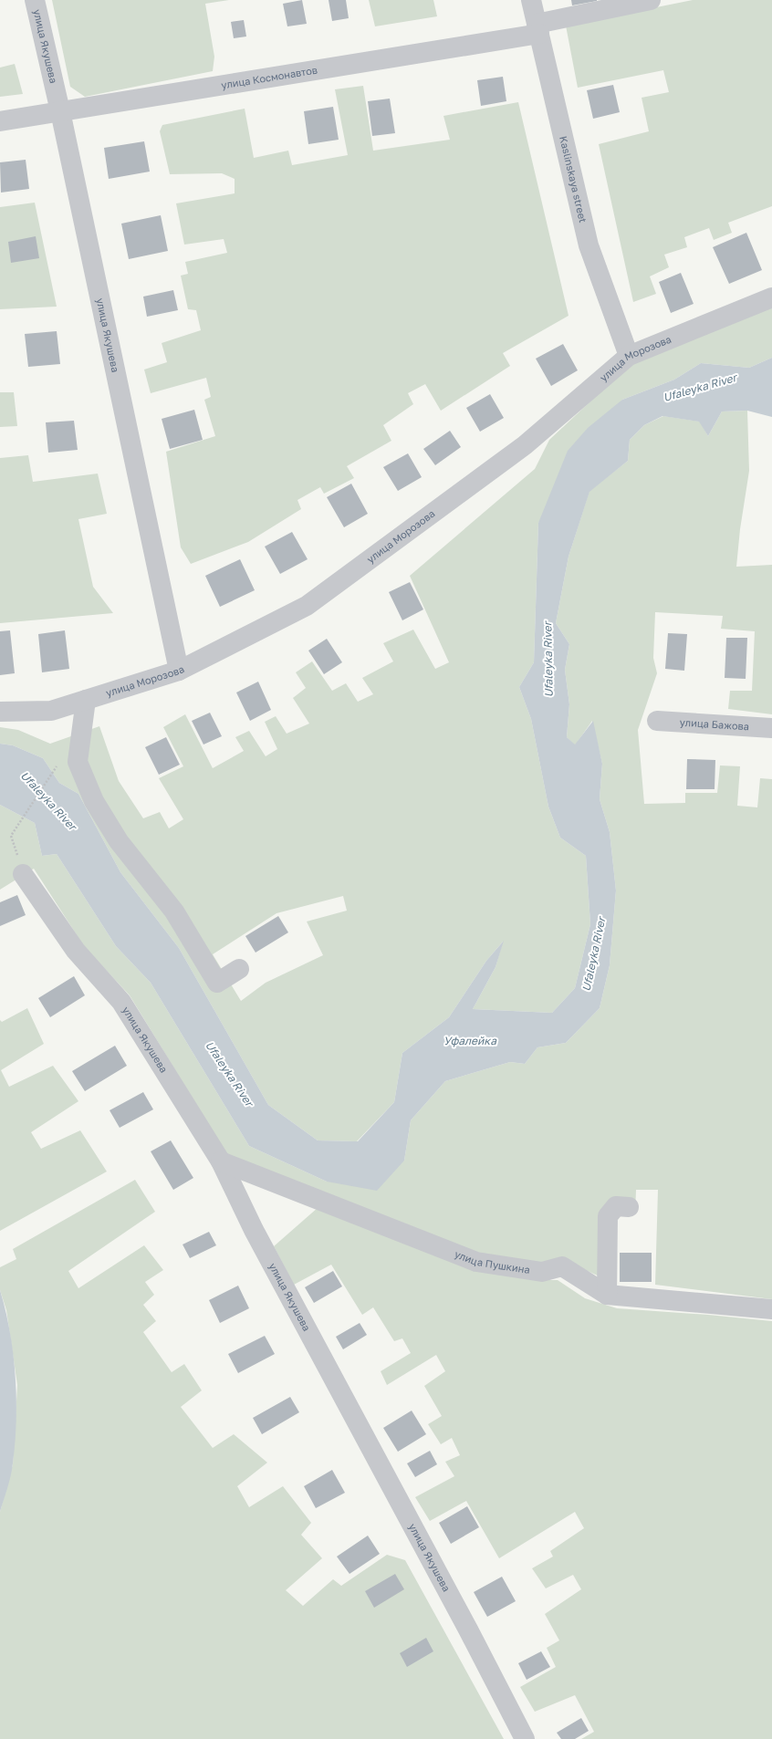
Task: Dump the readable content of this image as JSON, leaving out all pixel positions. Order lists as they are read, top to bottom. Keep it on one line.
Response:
{"streets":{"street":["улица Якушева","улица Космонавтов","Kaslinskaya street","улица Морозова","улица Бажова","улица Пушкина"]},"crossings":[["улица Якушева","улица Космонавтов"],["улица Якушева","улица Морозова"],["улица Якушева","улица Пушкина"],["улица Космонавтов","Kaslinskaya street"],["Kaslinskaya street","улица Морозова"]],"water":["Ufaleyka River","Уфалейка"]}
